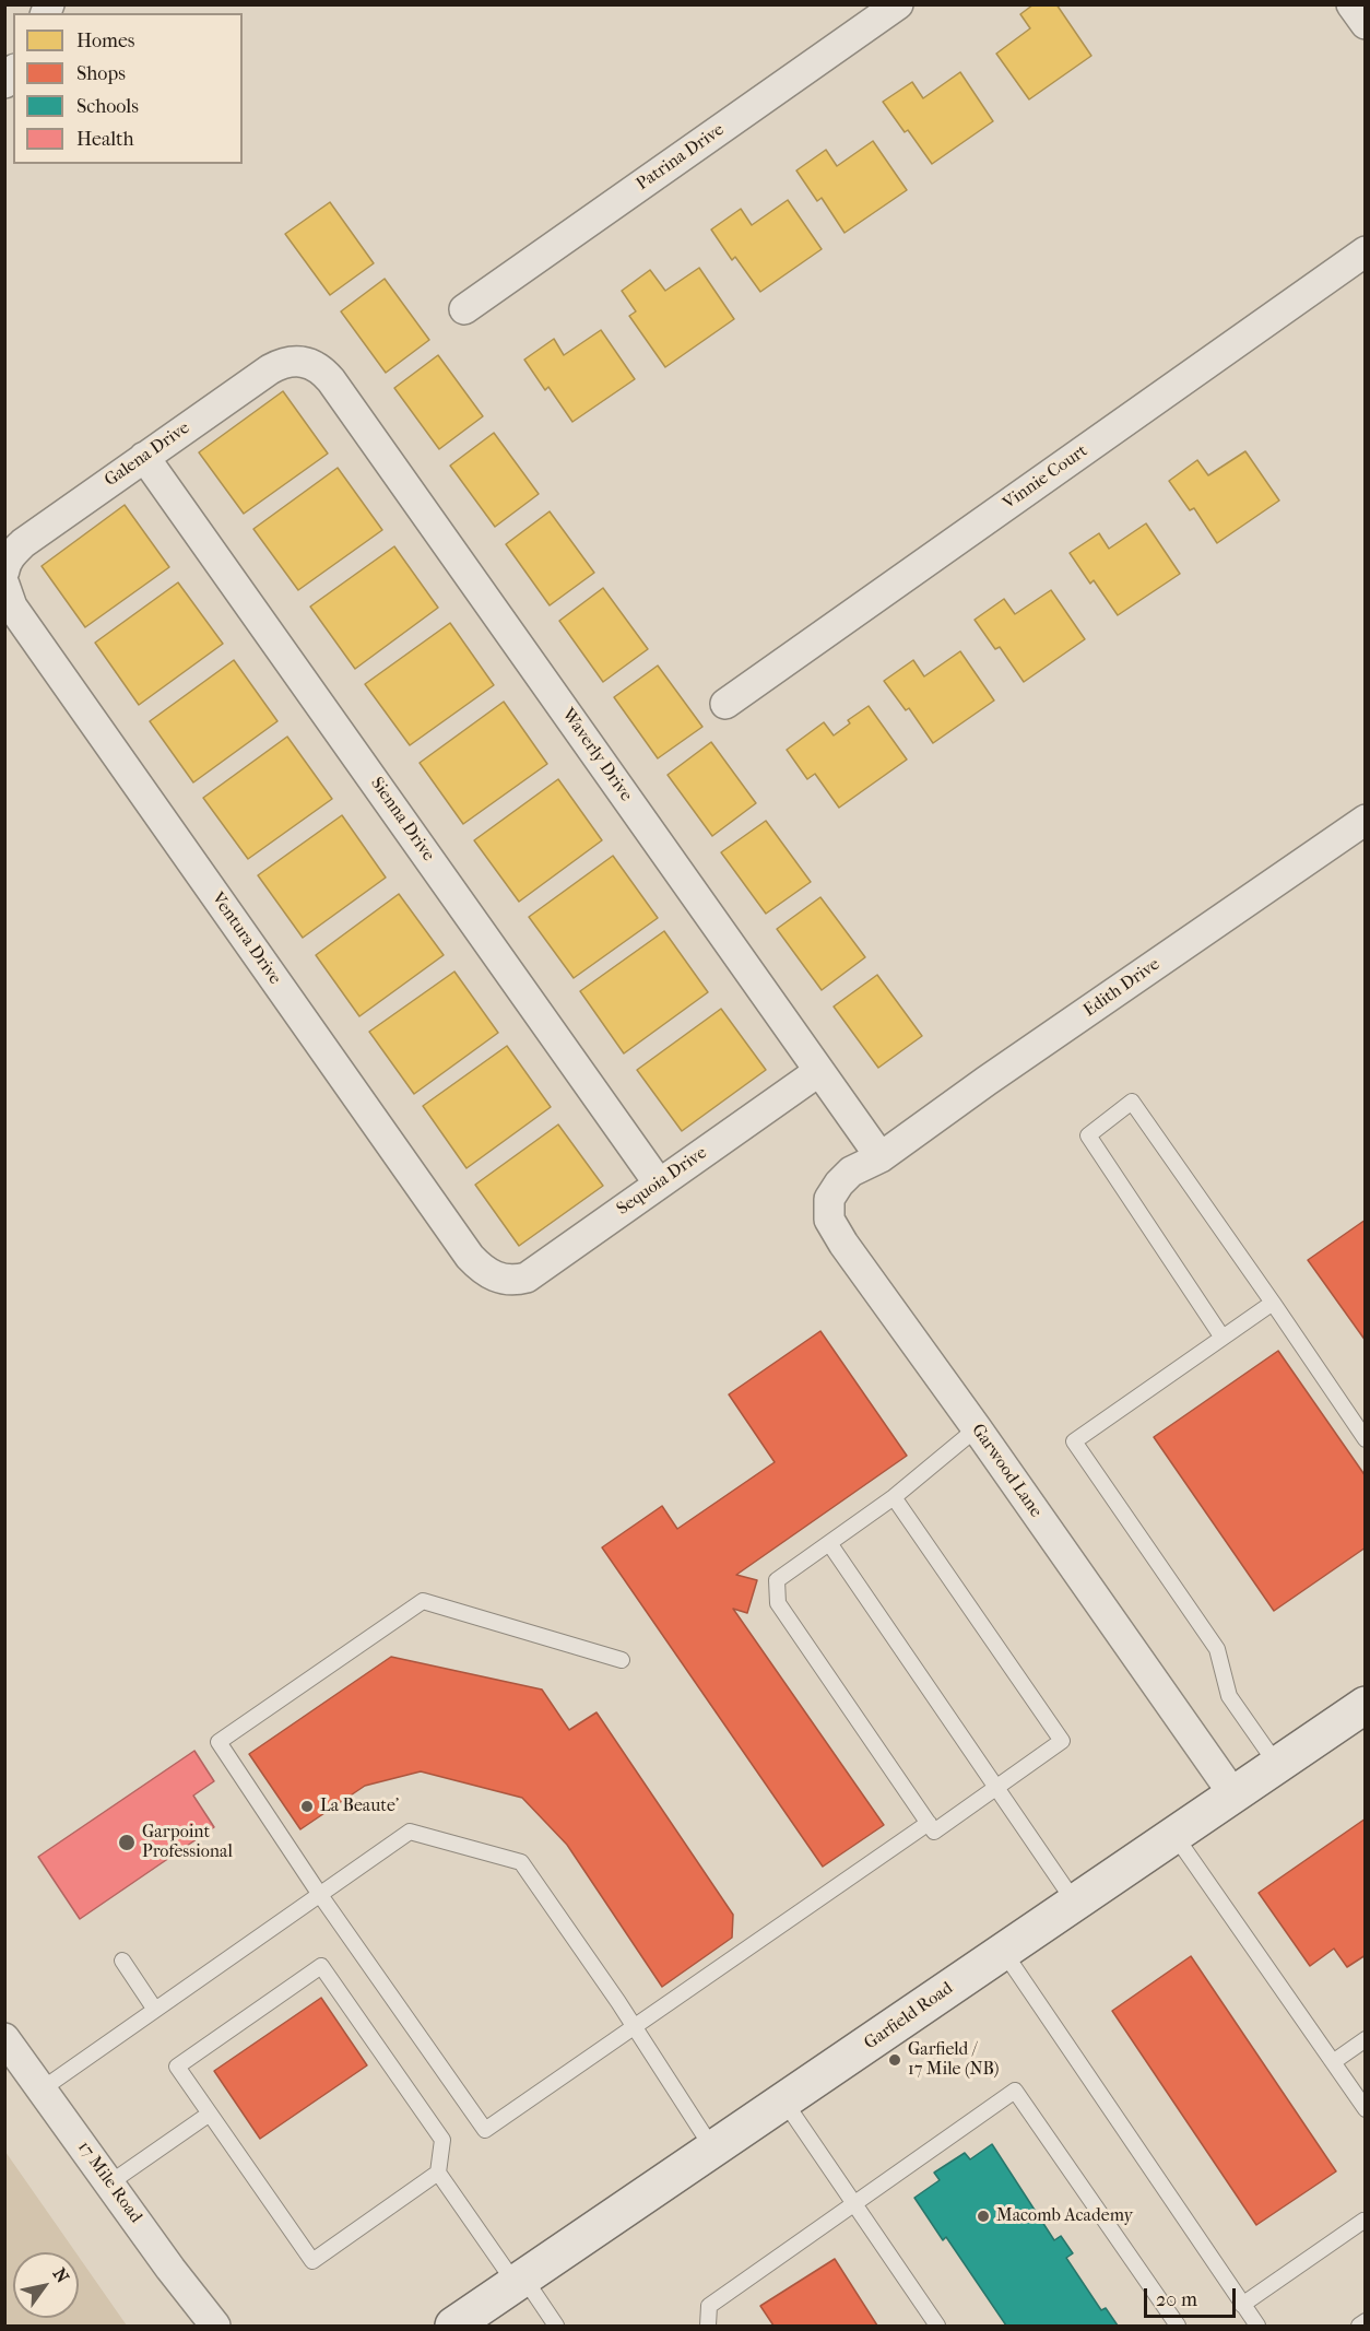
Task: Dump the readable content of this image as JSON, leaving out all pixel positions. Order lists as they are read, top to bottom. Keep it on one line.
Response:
{"streets":{"main road":["Garfield Road"],"street":["Patrina Drive","Galena Drive","Vinnie Court","Waverly Drive","Sienna Drive","Ventura Drive","Edith Drive","Sequoia Drive","Garwood Lane","17 Mile Road"]},"crossings":[["Galena Drive","Waverly Drive"],["Galena Drive","Sienna Drive"],["Waverly Drive","Edith Drive"],["Waverly Drive","Sequoia Drive"],["Waverly Drive","Garwood Lane"],["Sienna Drive","Sequoia Drive"],["Ventura Drive","Sequoia Drive"],["Edith Drive","Garwood Lane"],["Garwood Lane","Garfield Road"]],"places":["La Beaute'","Garpoint Professional","Garfield / 17 Mile (NB)","Macomb Academy"],"legend":["Homes","Shops","Schools","Health"],"scale_bar":"20 m","north":"top right"}
